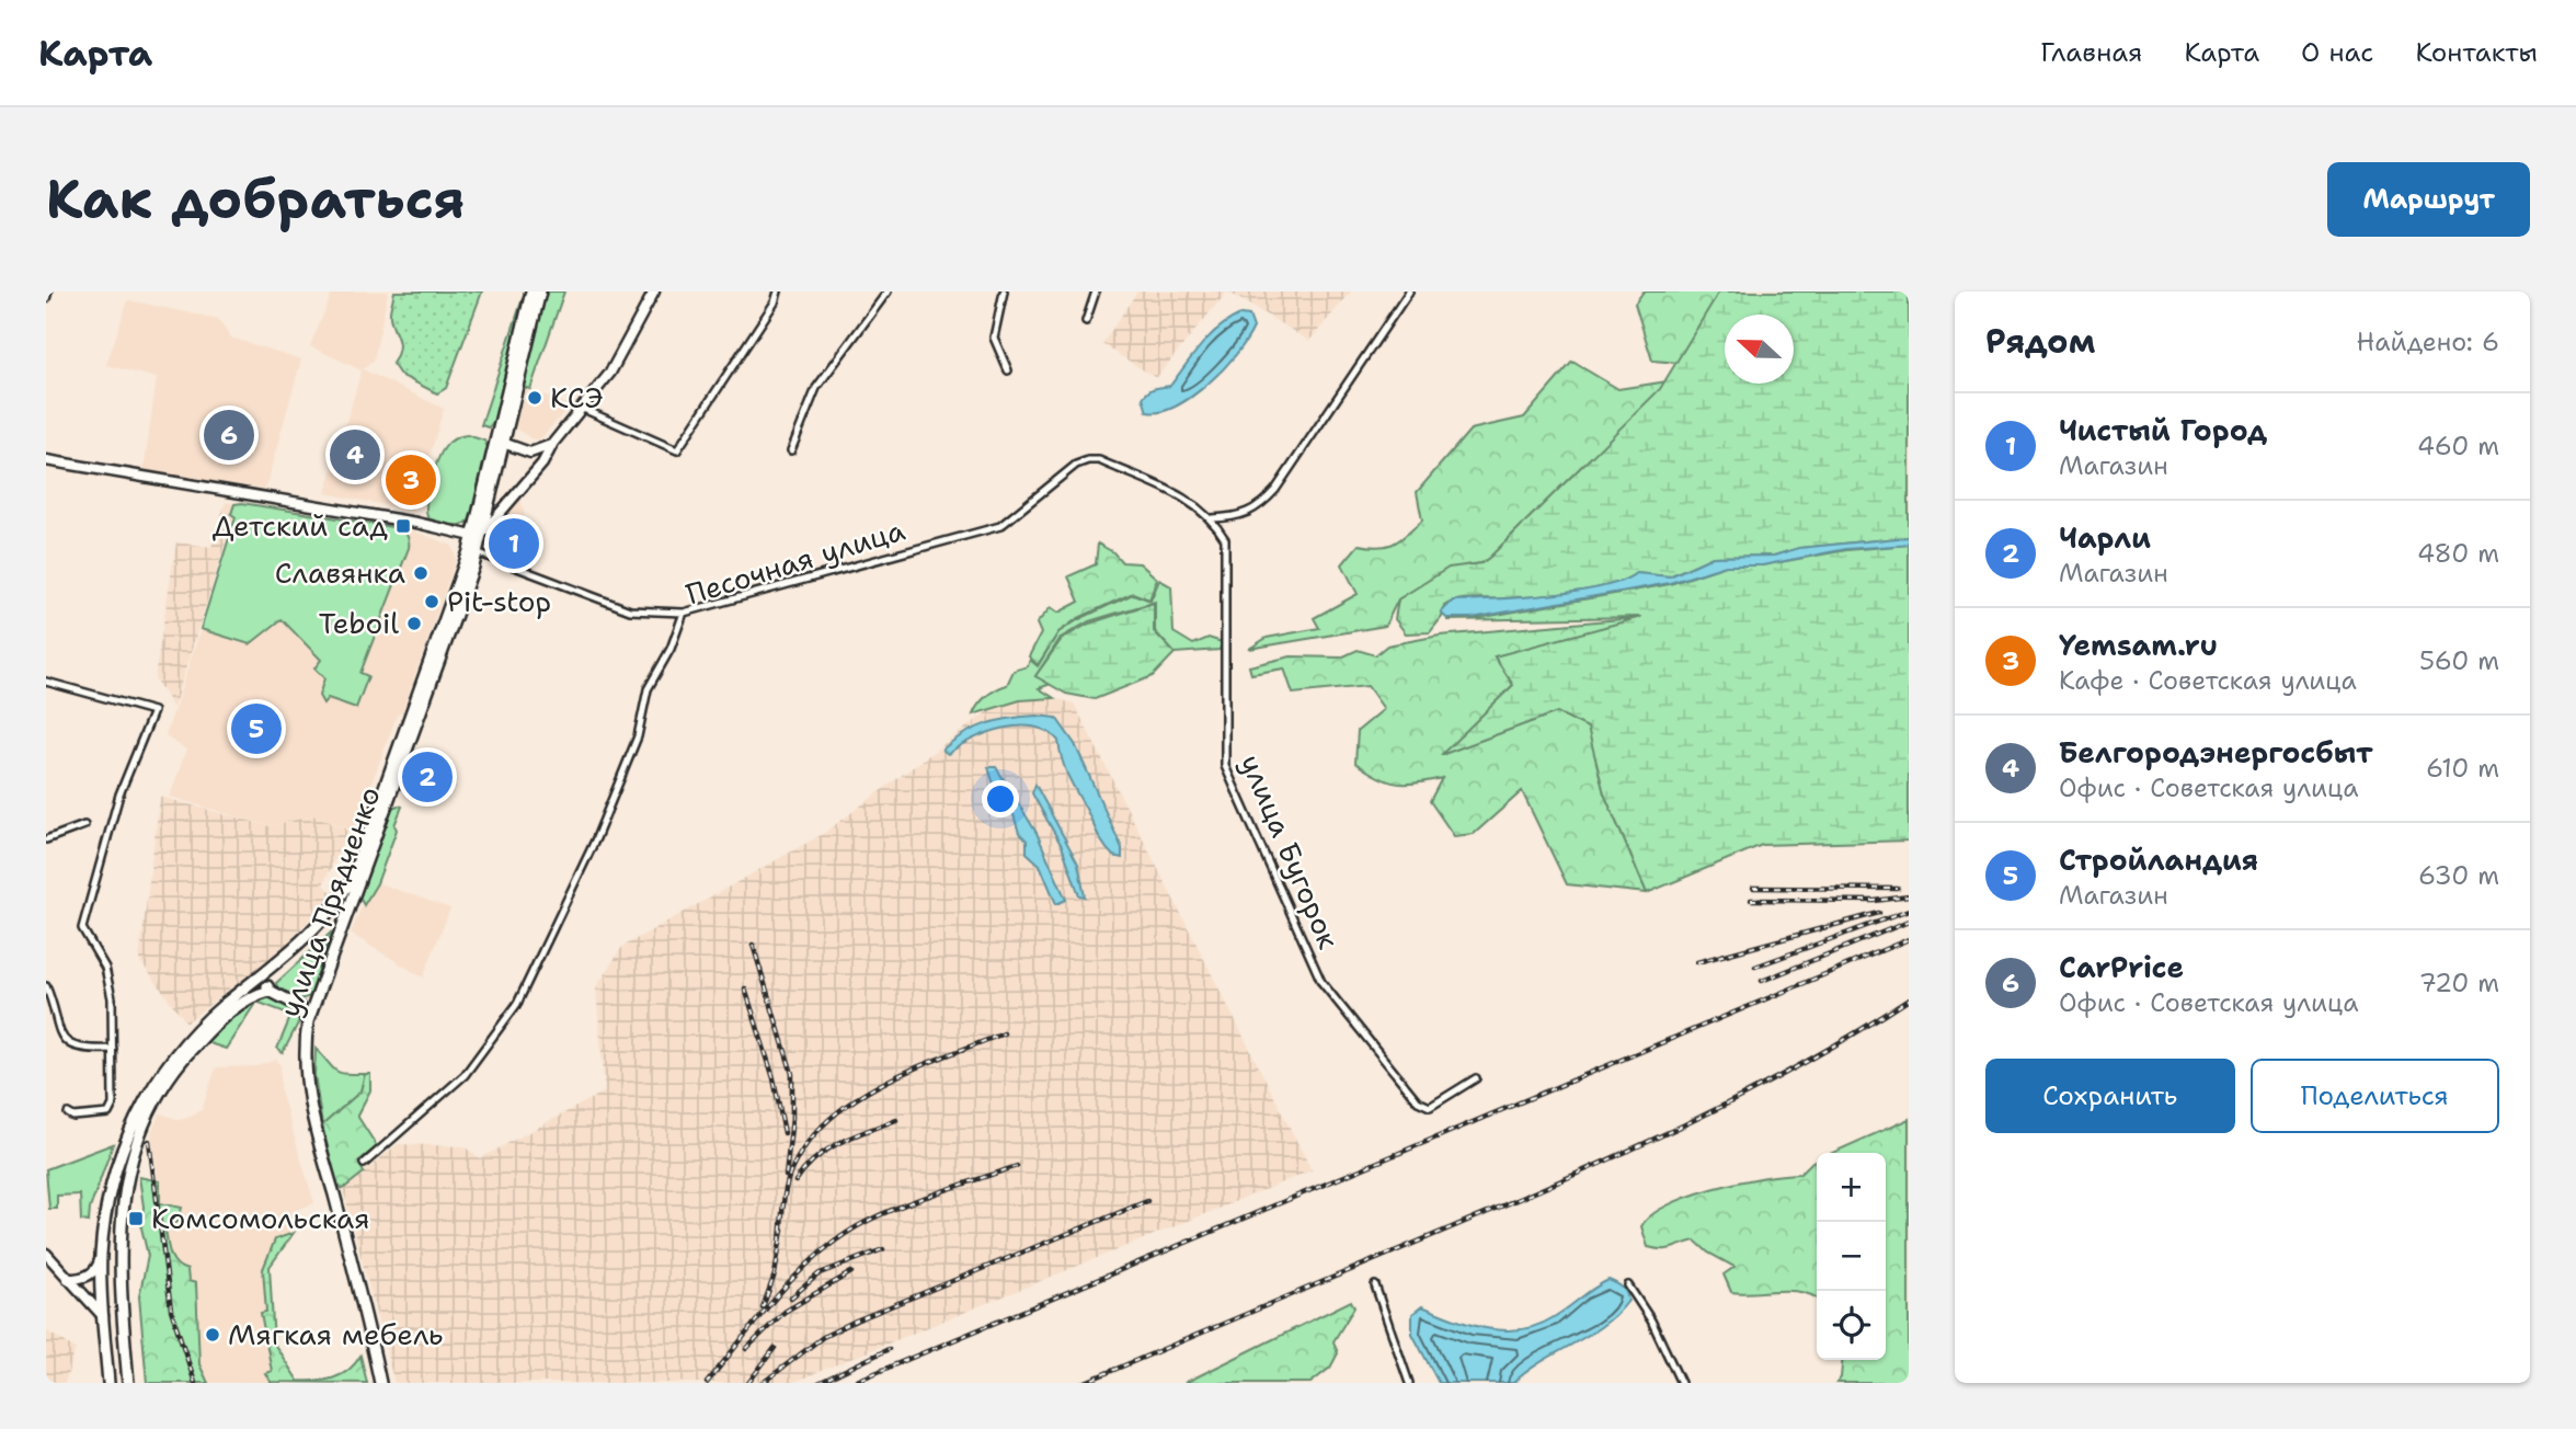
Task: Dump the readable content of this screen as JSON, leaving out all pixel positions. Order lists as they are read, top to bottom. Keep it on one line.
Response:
{"streets":{"main road":["улица Прядченко"],"street":["Песочная улица","улица Бугорок"]},"crossings":[["Песочная улица","улица Бугорок"]],"places":{"other":["КСЭ","Славянка","Pit-stop","Teboil","Мягкая мебель"],"transit":["Детский сад","Комсомольская"]},"north":"left","page":{"header":"Карта","nav":["Главная","Карта","О нас","Контакты"],"buttons":["Маршрут",["Сохранить","Поделиться"]],"title":"Как добраться","heading":["Рядом","Найдено: 6"],"list":[{"mark":"1","name":"Чистый Город","note":"Магазин","value":"460 m"},{"mark":"2","name":"Чарли","note":"Магазин","value":"480 m"},{"mark":"3","name":"Yemsam.ru","note":"Кафе · Советская улица","value":"560 m"},{"mark":"4","name":"Белгородэнергосбыт","note":"Офис · Советская улица","value":"610 m"},{"mark":"5","name":"Стройландия","note":"Магазин","value":"630 m"},{"mark":"6","name":"CarPrice","note":"Офис · Советская улица","value":"720 m"}],"pins":["6","4","3","1","5","2"],"map_buttons":["+","−"]}}
